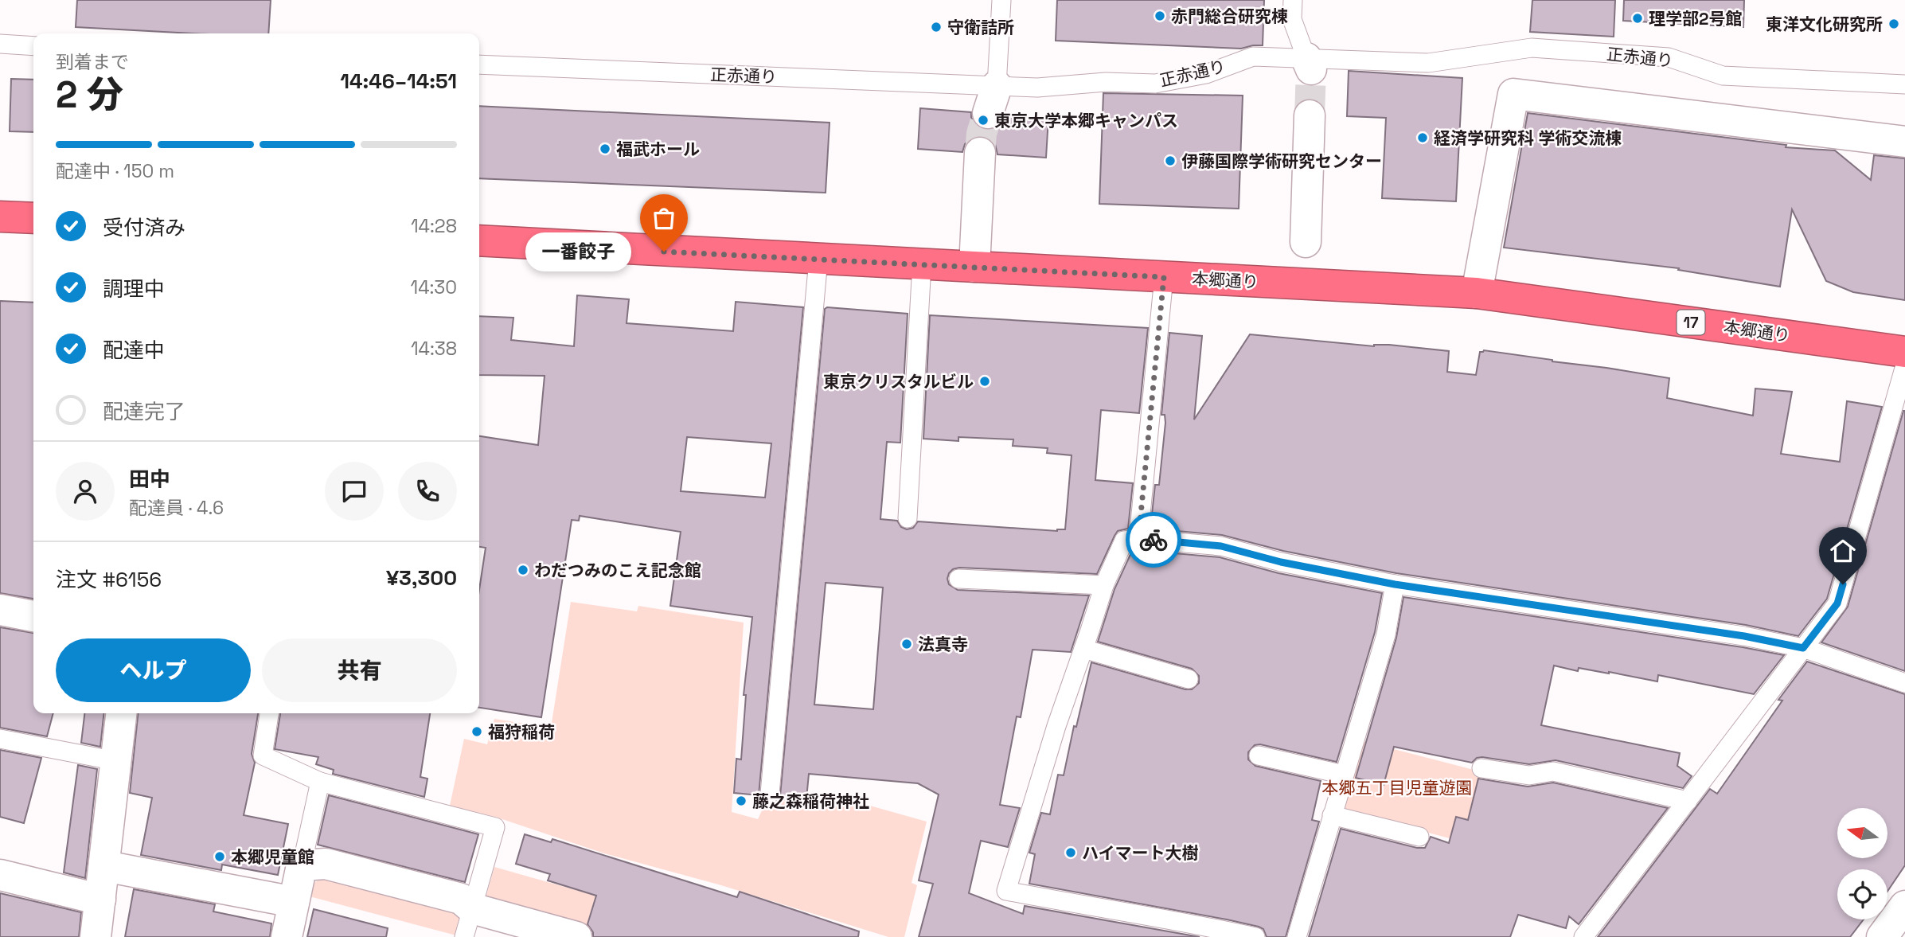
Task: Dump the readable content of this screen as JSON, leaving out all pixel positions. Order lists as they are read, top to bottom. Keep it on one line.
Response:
{"streets":{"highway":["本郷通り","17"],"lane":["正赤通り"]},"parks":["本郷五丁目児童遊園"],"places":["赤門総合研究棟","理学部2号館","東洋文化研究所","守衛詰所","東京大学本郷キャンパス","経済学研究科 学術交流棟","福武ホール","伊藤国際学術研究センター","一番餃子","東京クリスタルビル","わだつみのこえ記念館","法真寺","福狩稲荷","藤之森稲荷神社","ハイマート大樹","本郷児童館"],"north":"left","page":{"heading":["2 分","到着まで","14:46–14:51"],"panel":["田中","配達員 · 4.6","注文 #6156","¥3,300"],"bar":"配達中 · 150 m","list":[["受付済み","14:28"],["調理中","14:30"],["配達中","14:38"],"配達完了"],"bubble":"一番餃子","buttons":["ヘルプ","共有"]}}
